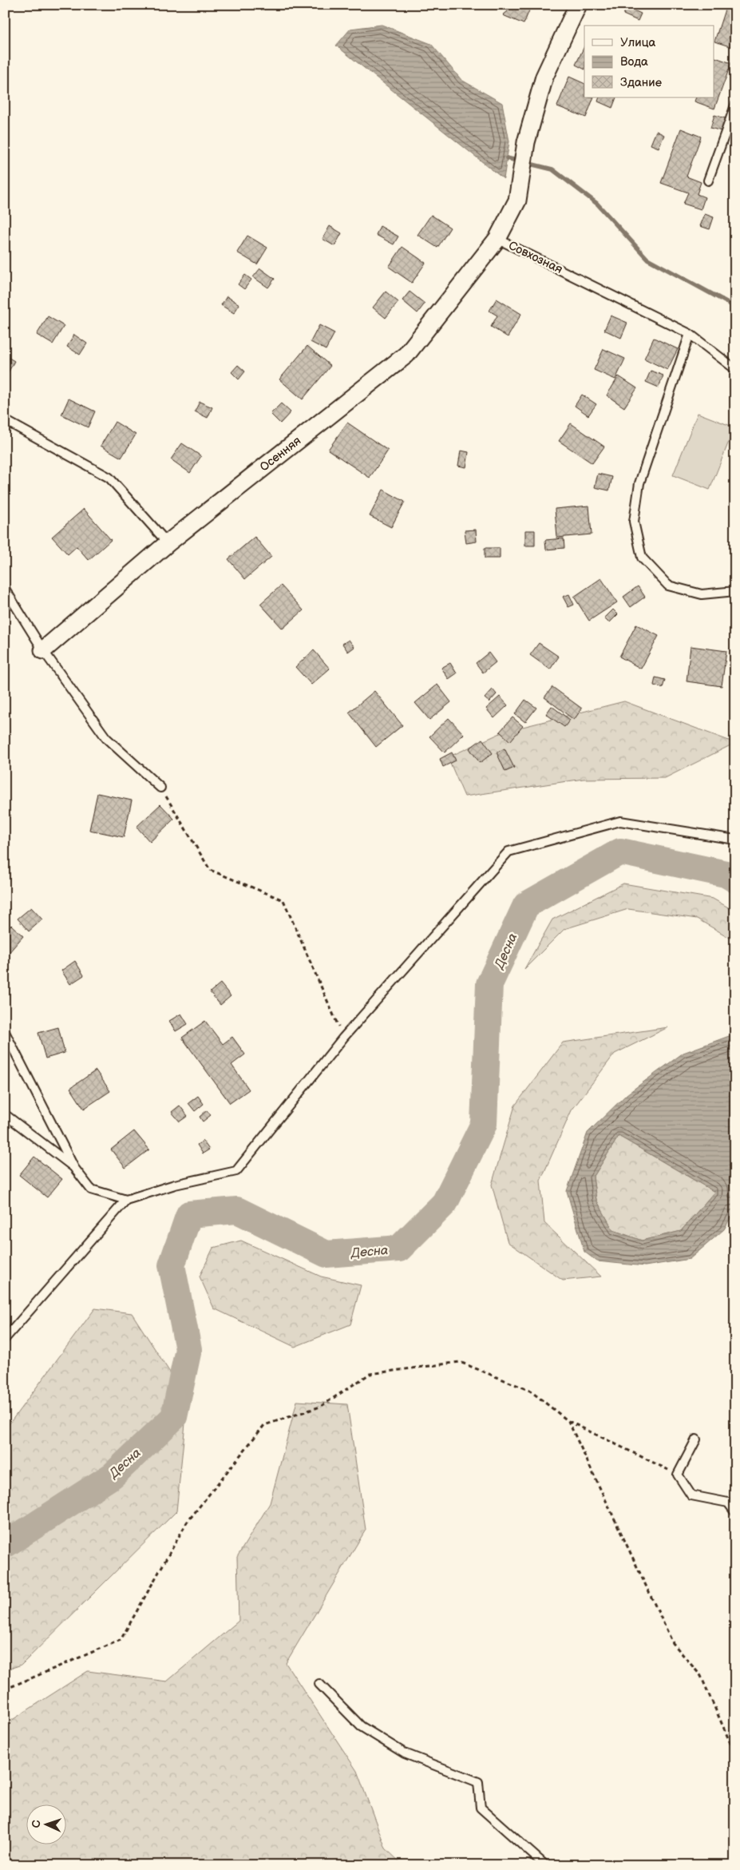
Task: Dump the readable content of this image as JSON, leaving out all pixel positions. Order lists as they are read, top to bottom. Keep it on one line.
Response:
{"streets":{"street":["Совхозная","Осенняя"]},"crossings":[["Совхозная","Осенняя"]],"water":["Десна"],"legend":["Улица","Вода","Здание"],"north":"left"}
